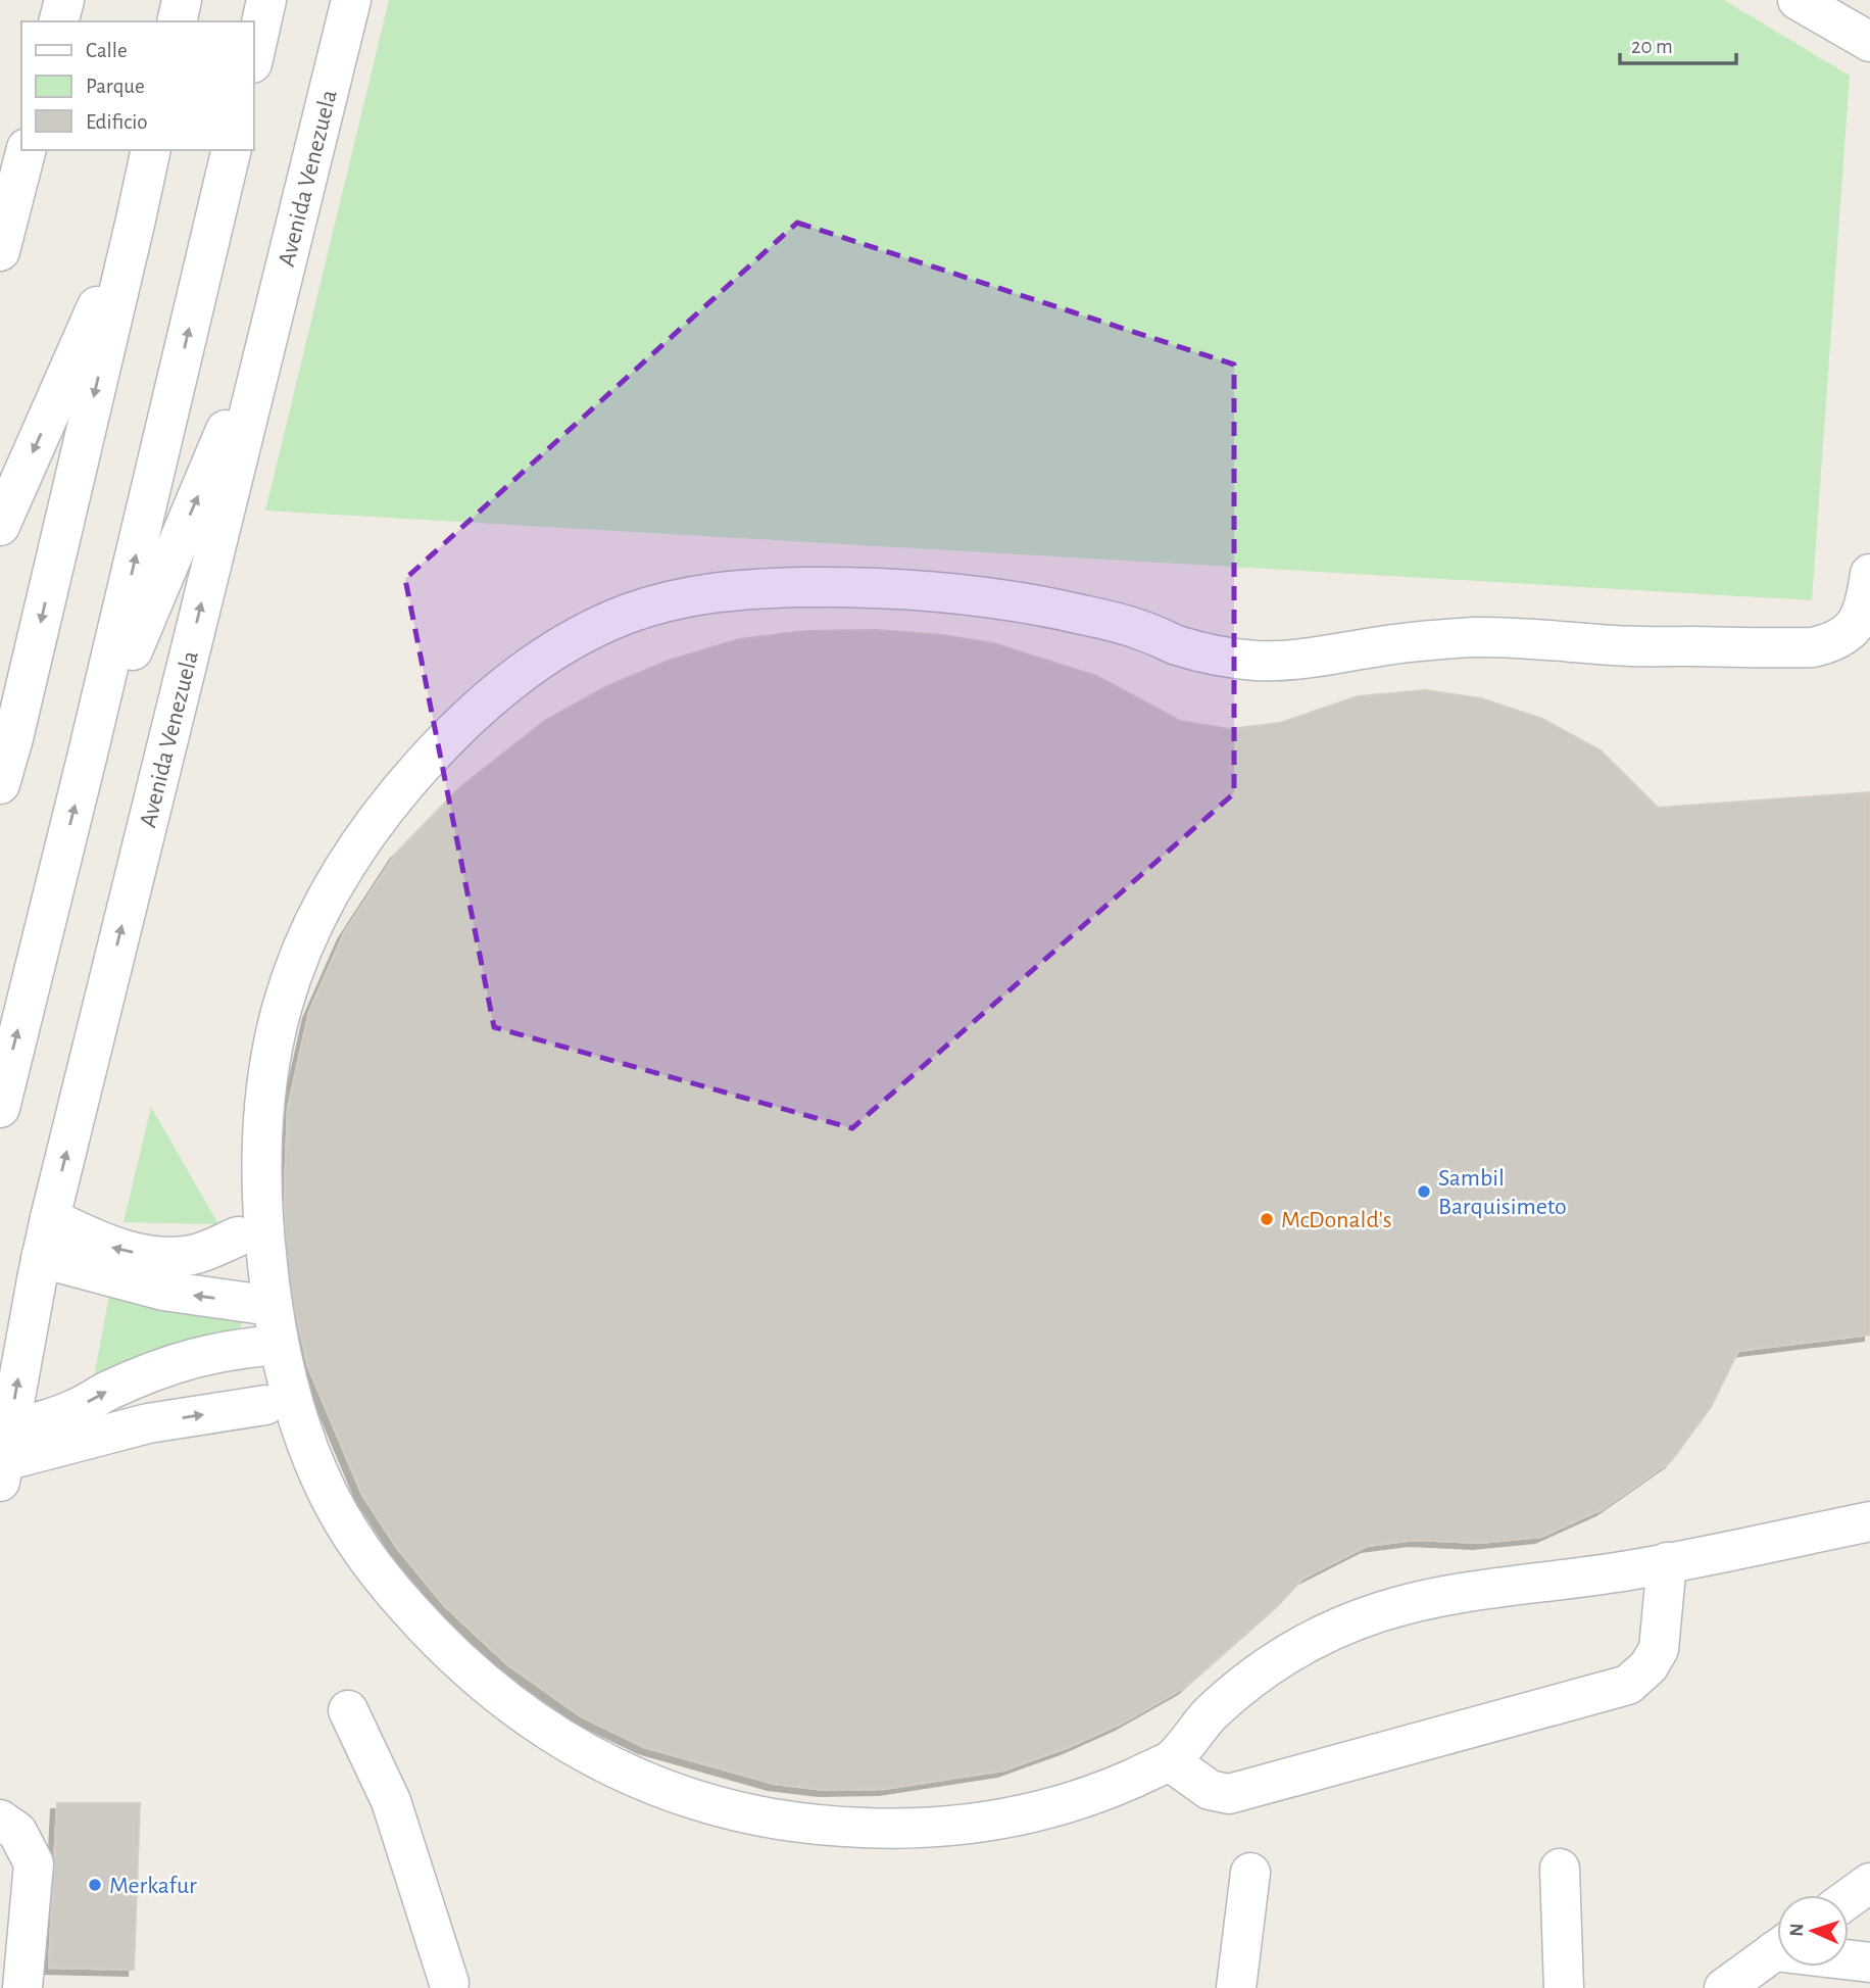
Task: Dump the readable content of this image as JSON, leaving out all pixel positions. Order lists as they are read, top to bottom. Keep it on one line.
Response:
{"streets":{"street":["Avenida Venezuela"]},"places":["Sambil Barquisimeto","McDonald's","Merkafur"],"legend":["Calle","Parque","Edificio"],"scale_bar":"20 m","north":"left"}
